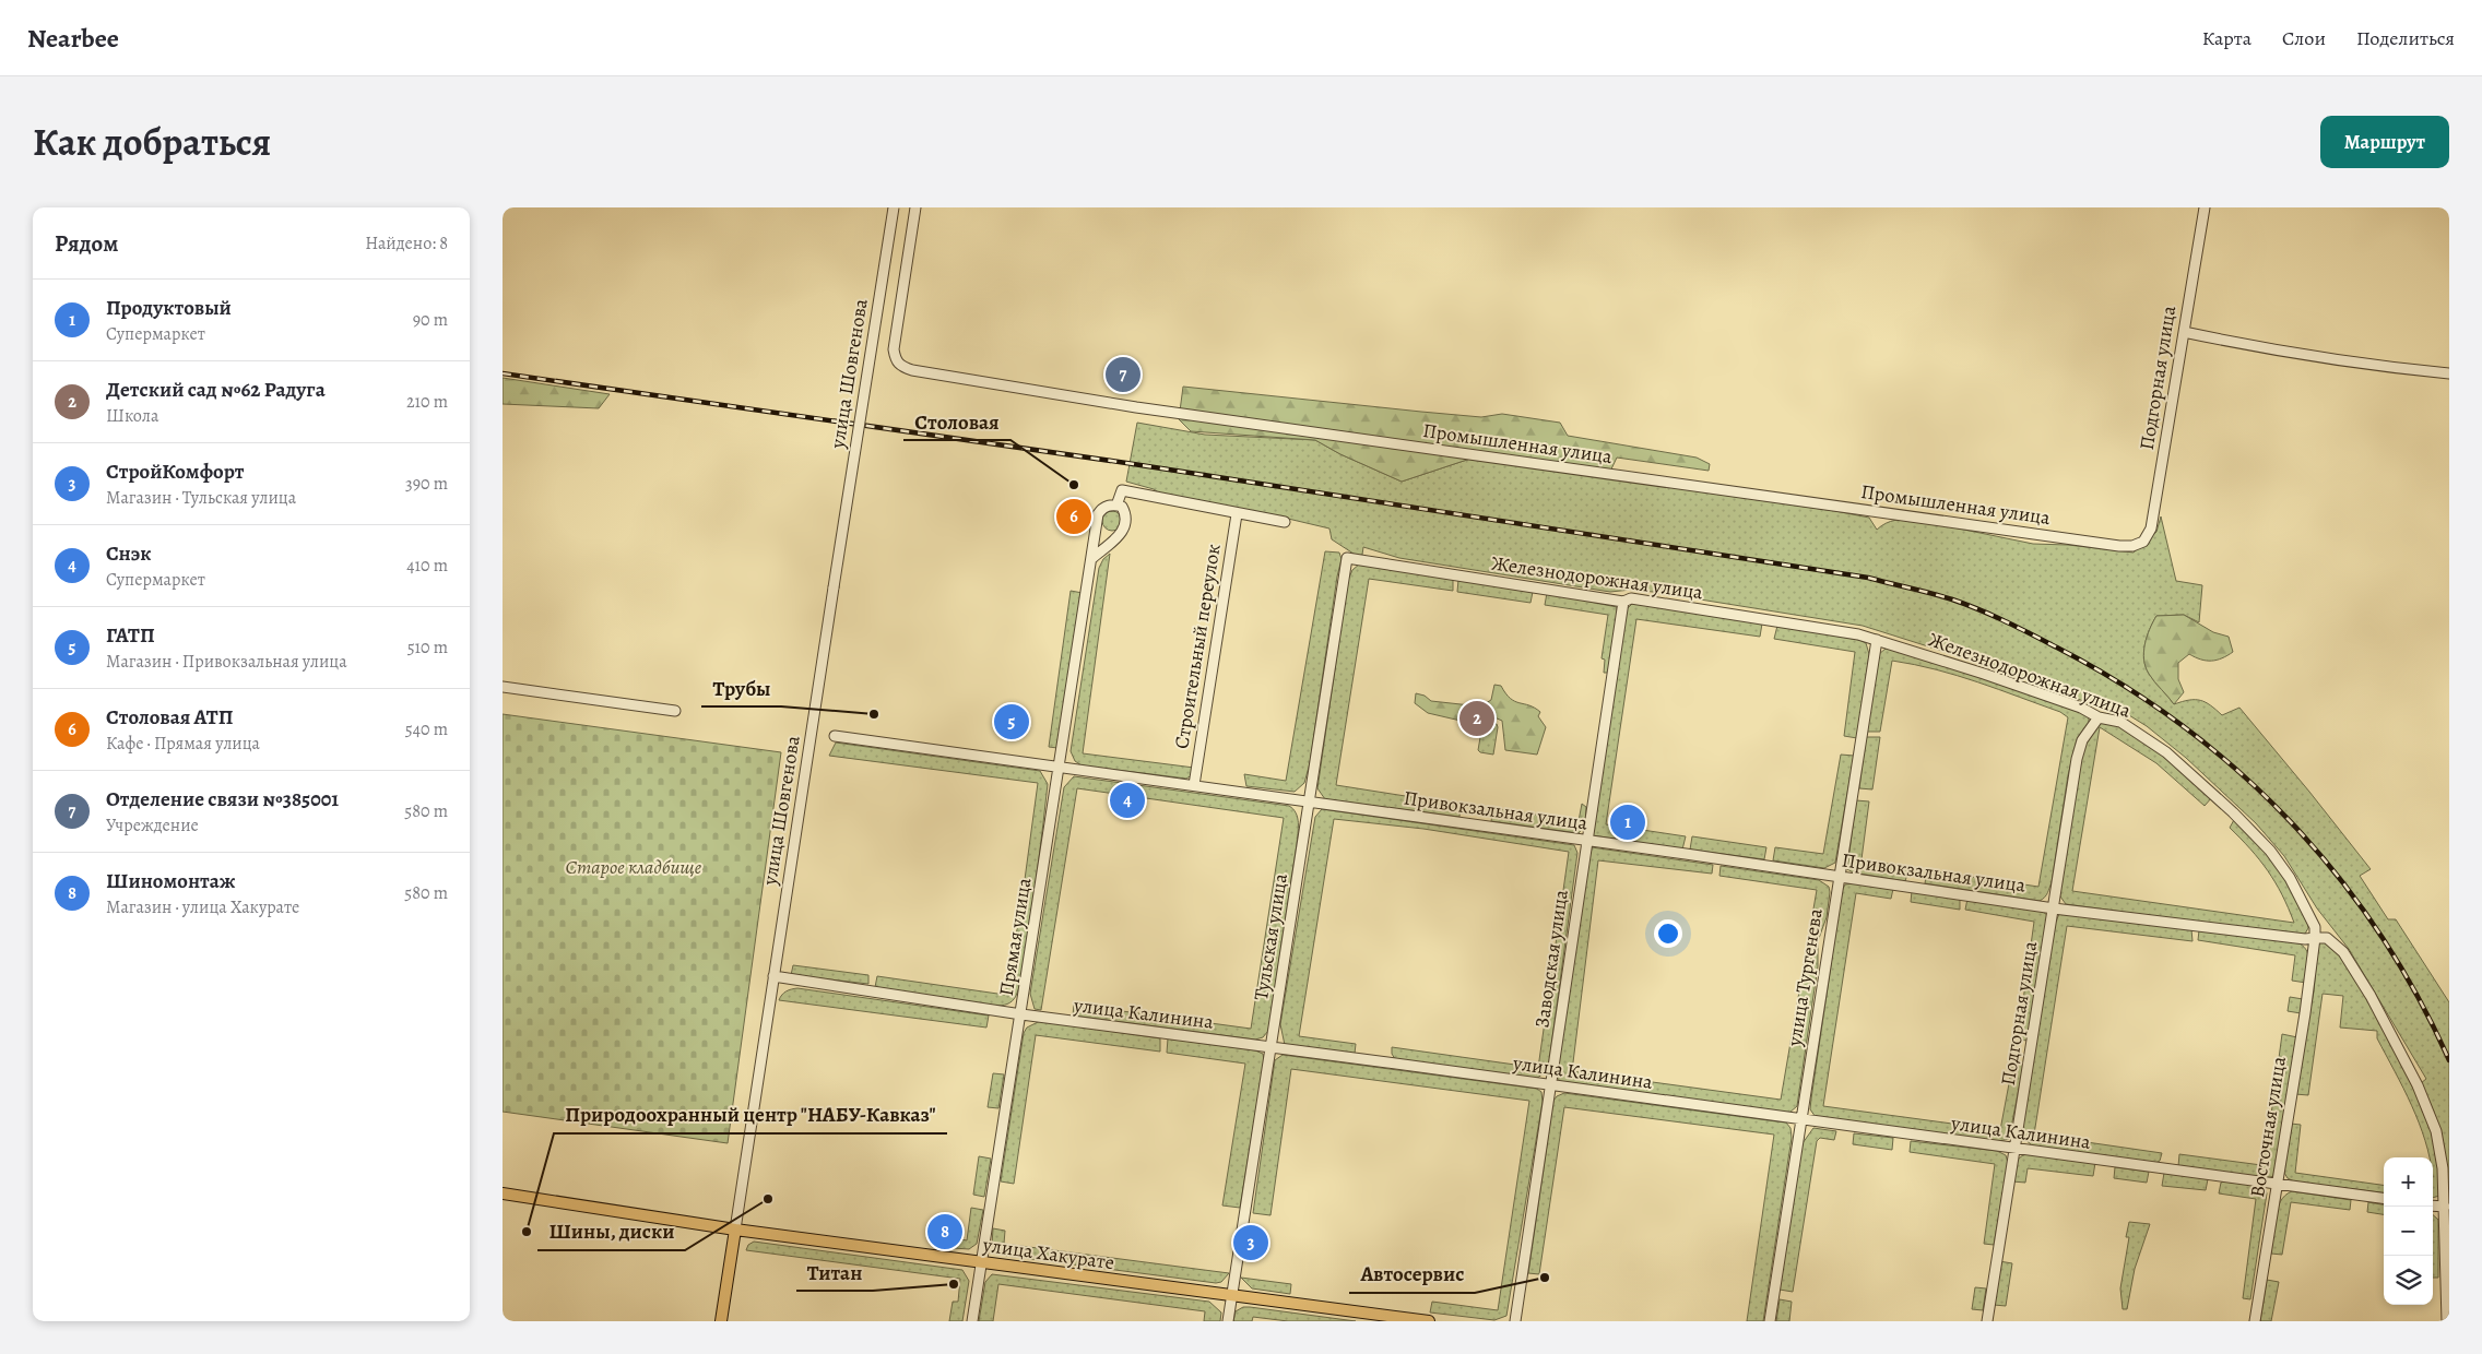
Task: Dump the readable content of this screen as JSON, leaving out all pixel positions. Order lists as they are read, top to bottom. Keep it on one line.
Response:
{"streets":{"main road":["улица Шовгенова","улица Хакурате"],"street":["Подгорная улица","Промышленная улица","Железнодорожная улица","Строительный переулок","Привокзальная улица","Прямая улица","Тульская улица","Заводская улица","улица Тургенева","улица Калинина","Восточная улица"]},"crossings":[["улица Шовгенова","улица Калинина"],["улица Шовгенова","улица Хакурате"],["Подгорная улица","Промышленная улица"],["Подгорная улица","Железнодорожная улица"],["Подгорная улица","Привокзальная улица"],["Подгорная улица","улица Калинина"],["Железнодорожная улица","Привокзальная улица"],["Железнодорожная улица","Тульская улица"],["Железнодорожная улица","Заводская улица"],["Железнодорожная улица","улица Тургенева"],["Железнодорожная улица","Восточная улица"],["Строительный переулок","Привокзальная улица"],["Привокзальная улица","Прямая улица"],["Привокзальная улица","Тульская улица"],["Привокзальная улица","Заводская улица"],["Привокзальная улица","улица Тургенева"],["Привокзальная улица","Восточная улица"],["Прямая улица","улица Калинина"],["Прямая улица","улица Хакурате"],["Тульская улица","улица Калинина"],["Тульская улица","улица Хакурате"],["Заводская улица","улица Калинина"],["улица Тургенева","улица Калинина"],["улица Калинина","Восточная улица"]],"parks":["Старое кладбище"],"places":["Столовая","Трубы","Шины, диски","Природоохранный центр \"НАБУ-Кавказ\"","Автосервис","Титан"],"page":{"header":"Nearbee","nav":["Карта","Слои","Поделиться"],"title":"Как добраться","buttons":"Маршрут","heading":["Рядом","Найдено: 8"],"list":[{"mark":"1","name":"Продуктовый","note":"Супермаркет","value":"90 m"},{"mark":"2","name":"Детский сад №62 Радуга","note":"Школа","value":"210 m"},{"mark":"3","name":"СтройКомфорт","note":"Магазин · Тульская улица","value":"390 m"},{"mark":"4","name":"Снэк","note":"Супермаркет","value":"410 m"},{"mark":"5","name":"ГАТП","note":"Магазин · Привокзальная улица","value":"510 m"},{"mark":"6","name":"Столовая АТП","note":"Кафе · Прямая улица","value":"540 m"},{"mark":"7","name":"Отделение связи №385001","note":"Учреждение","value":"580 m"},{"mark":"8","name":"Шиномонтаж","note":"Магазин · улица Хакурате","value":"580 m"}],"pins":["7","6","2","5","4","1","8","3"],"map_buttons":["+","−"]}}
